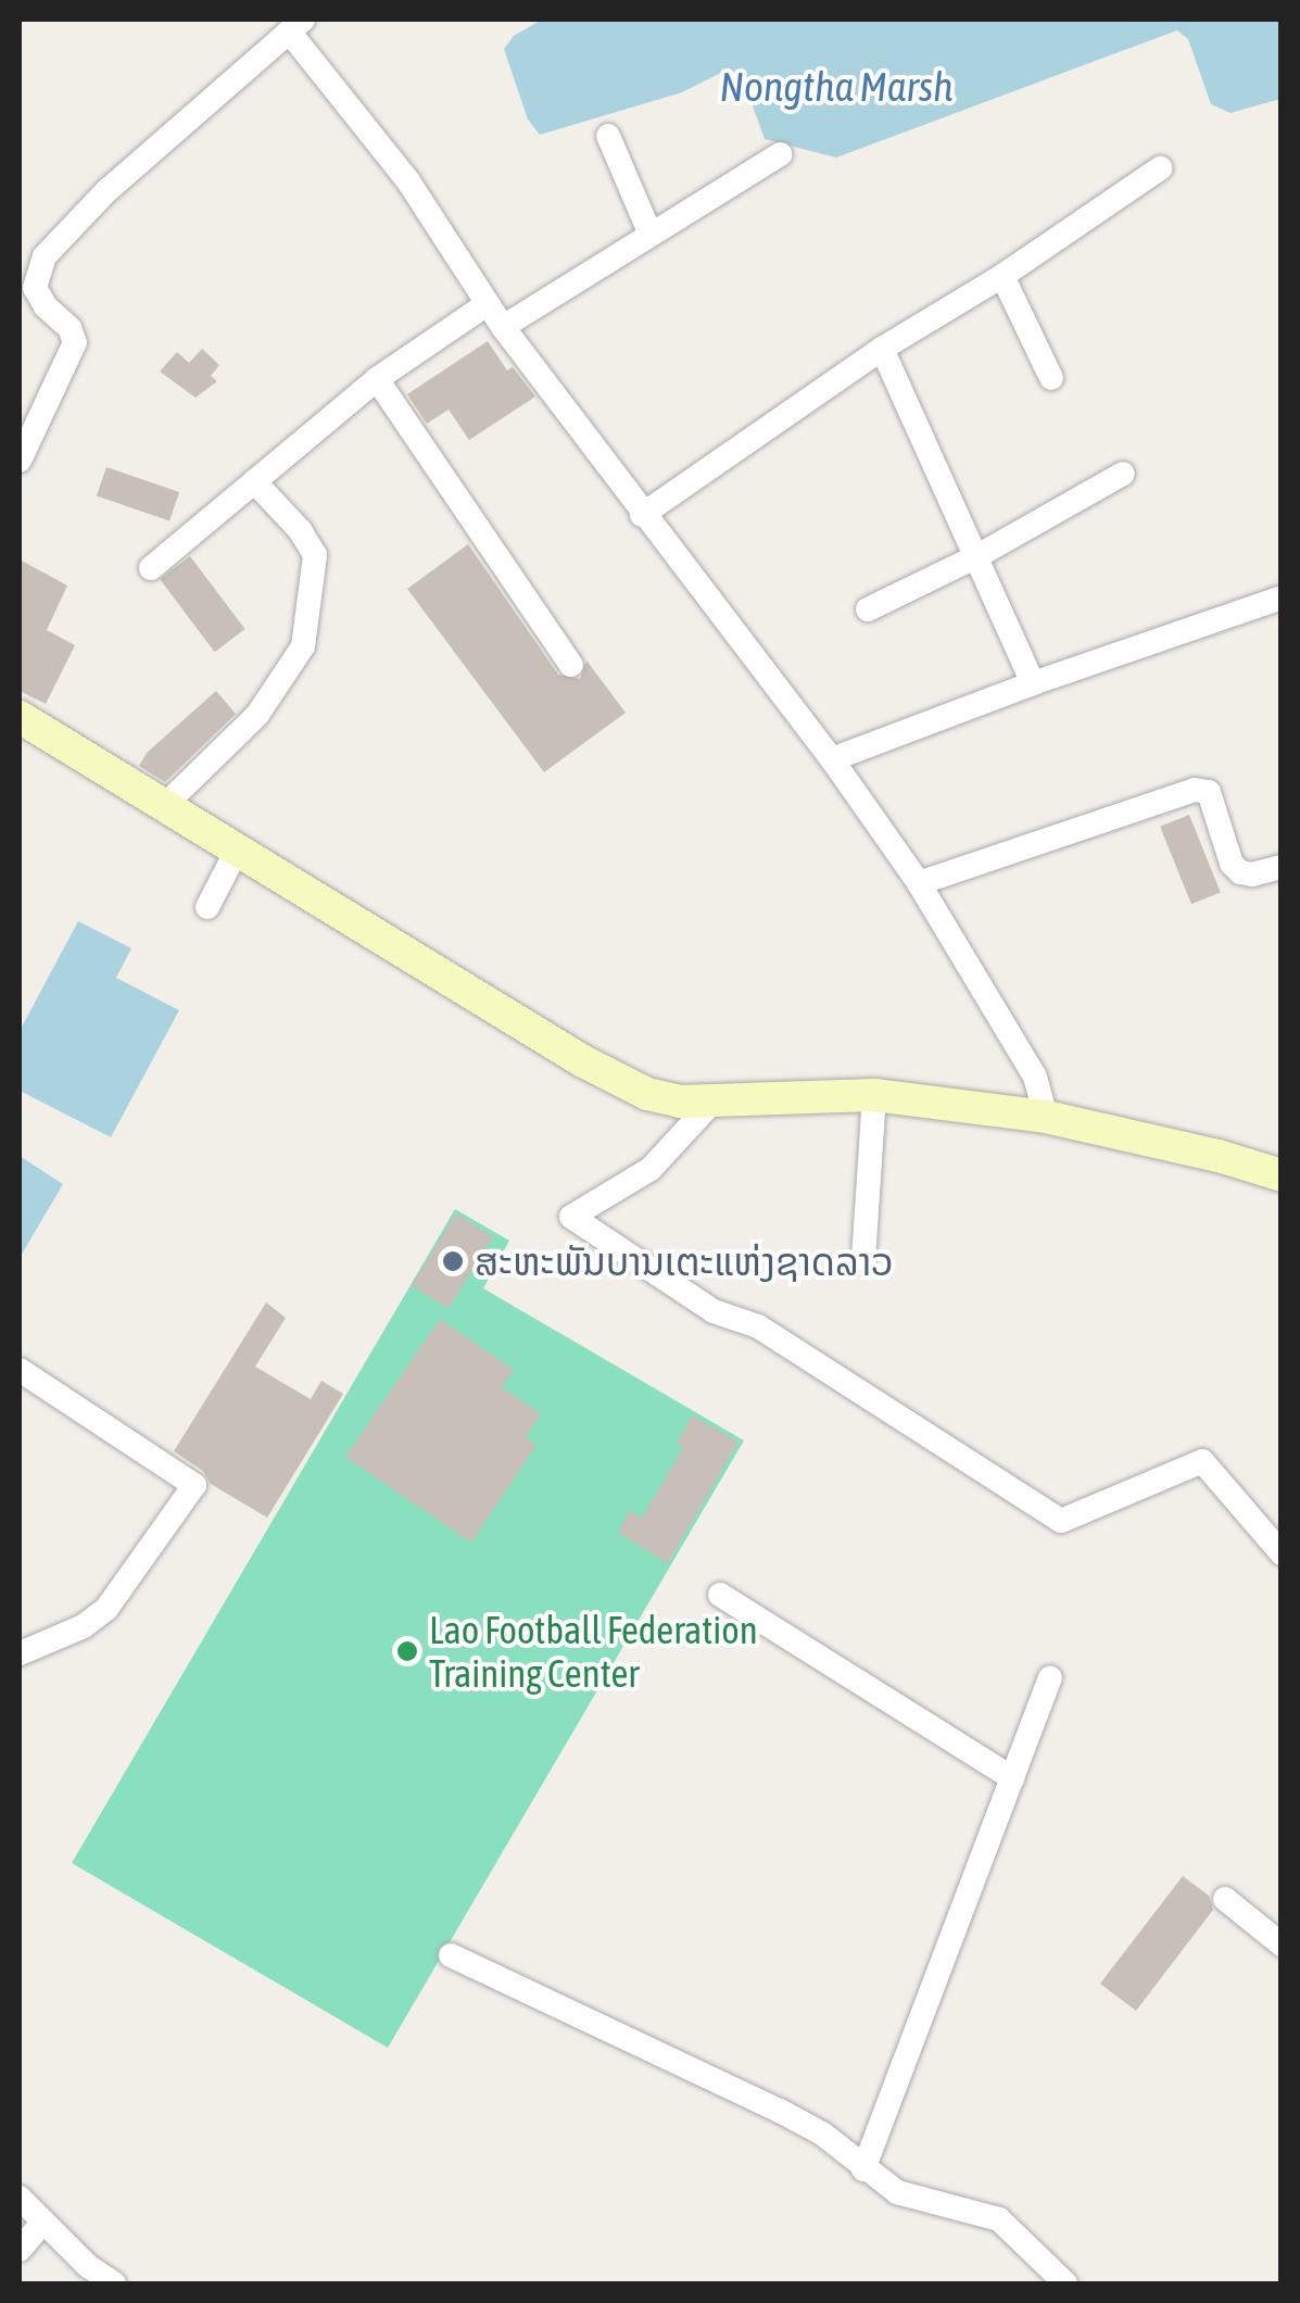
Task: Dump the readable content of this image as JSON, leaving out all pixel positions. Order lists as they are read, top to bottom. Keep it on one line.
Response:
{"water":["Nongtha Marsh"],"places":["ສະຫະພັນບານເຕະແຫ່ງຊາດລາວ","Lao Football Federation Training Center"]}
